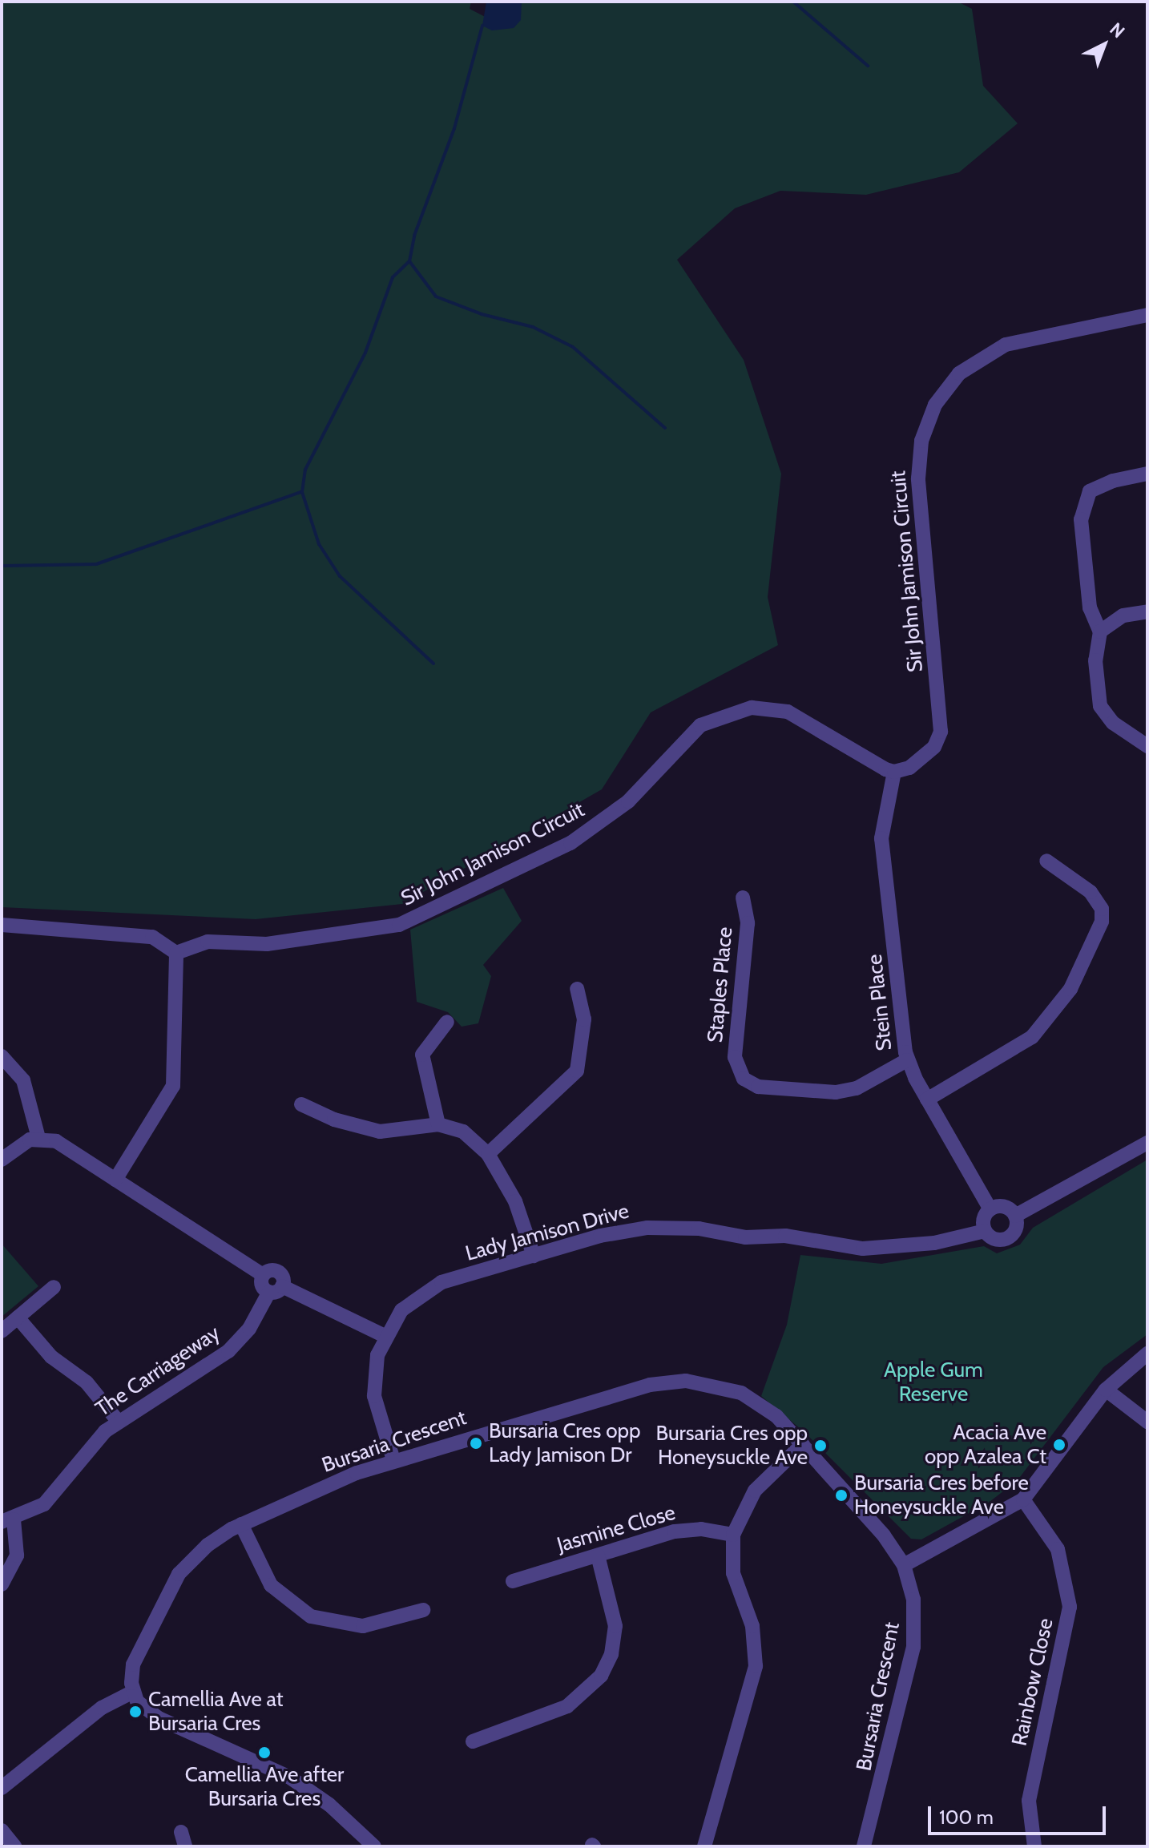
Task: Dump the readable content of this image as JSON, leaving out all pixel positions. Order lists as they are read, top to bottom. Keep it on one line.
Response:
{"streets":{"street":["Sir John Jamison Circuit","Staples Place","Stein Place","Lady Jamison Drive","The Carriageway","Bursaria Crescent","Jasmine Close","Rainbow Close"]},"crossings":[["Sir John Jamison Circuit","Stein Place"],["Staples Place","Stein Place"],["Stein Place","Lady Jamison Drive"],["Lady Jamison Drive","Bursaria Crescent"]],"parks":["Apple Gum Reserve"],"places":["Bursaria Cres opp Lady Jamison Dr","Acacia Ave opp Azalea Ct","Bursaria Cres opp Honeysuckle Ave","Bursaria Cres before Honeysuckle Ave","Camellia Ave at Bursaria Cres","Camellia Ave after Bursaria Cres"],"scale_bar":"100 m","north":"top right"}
